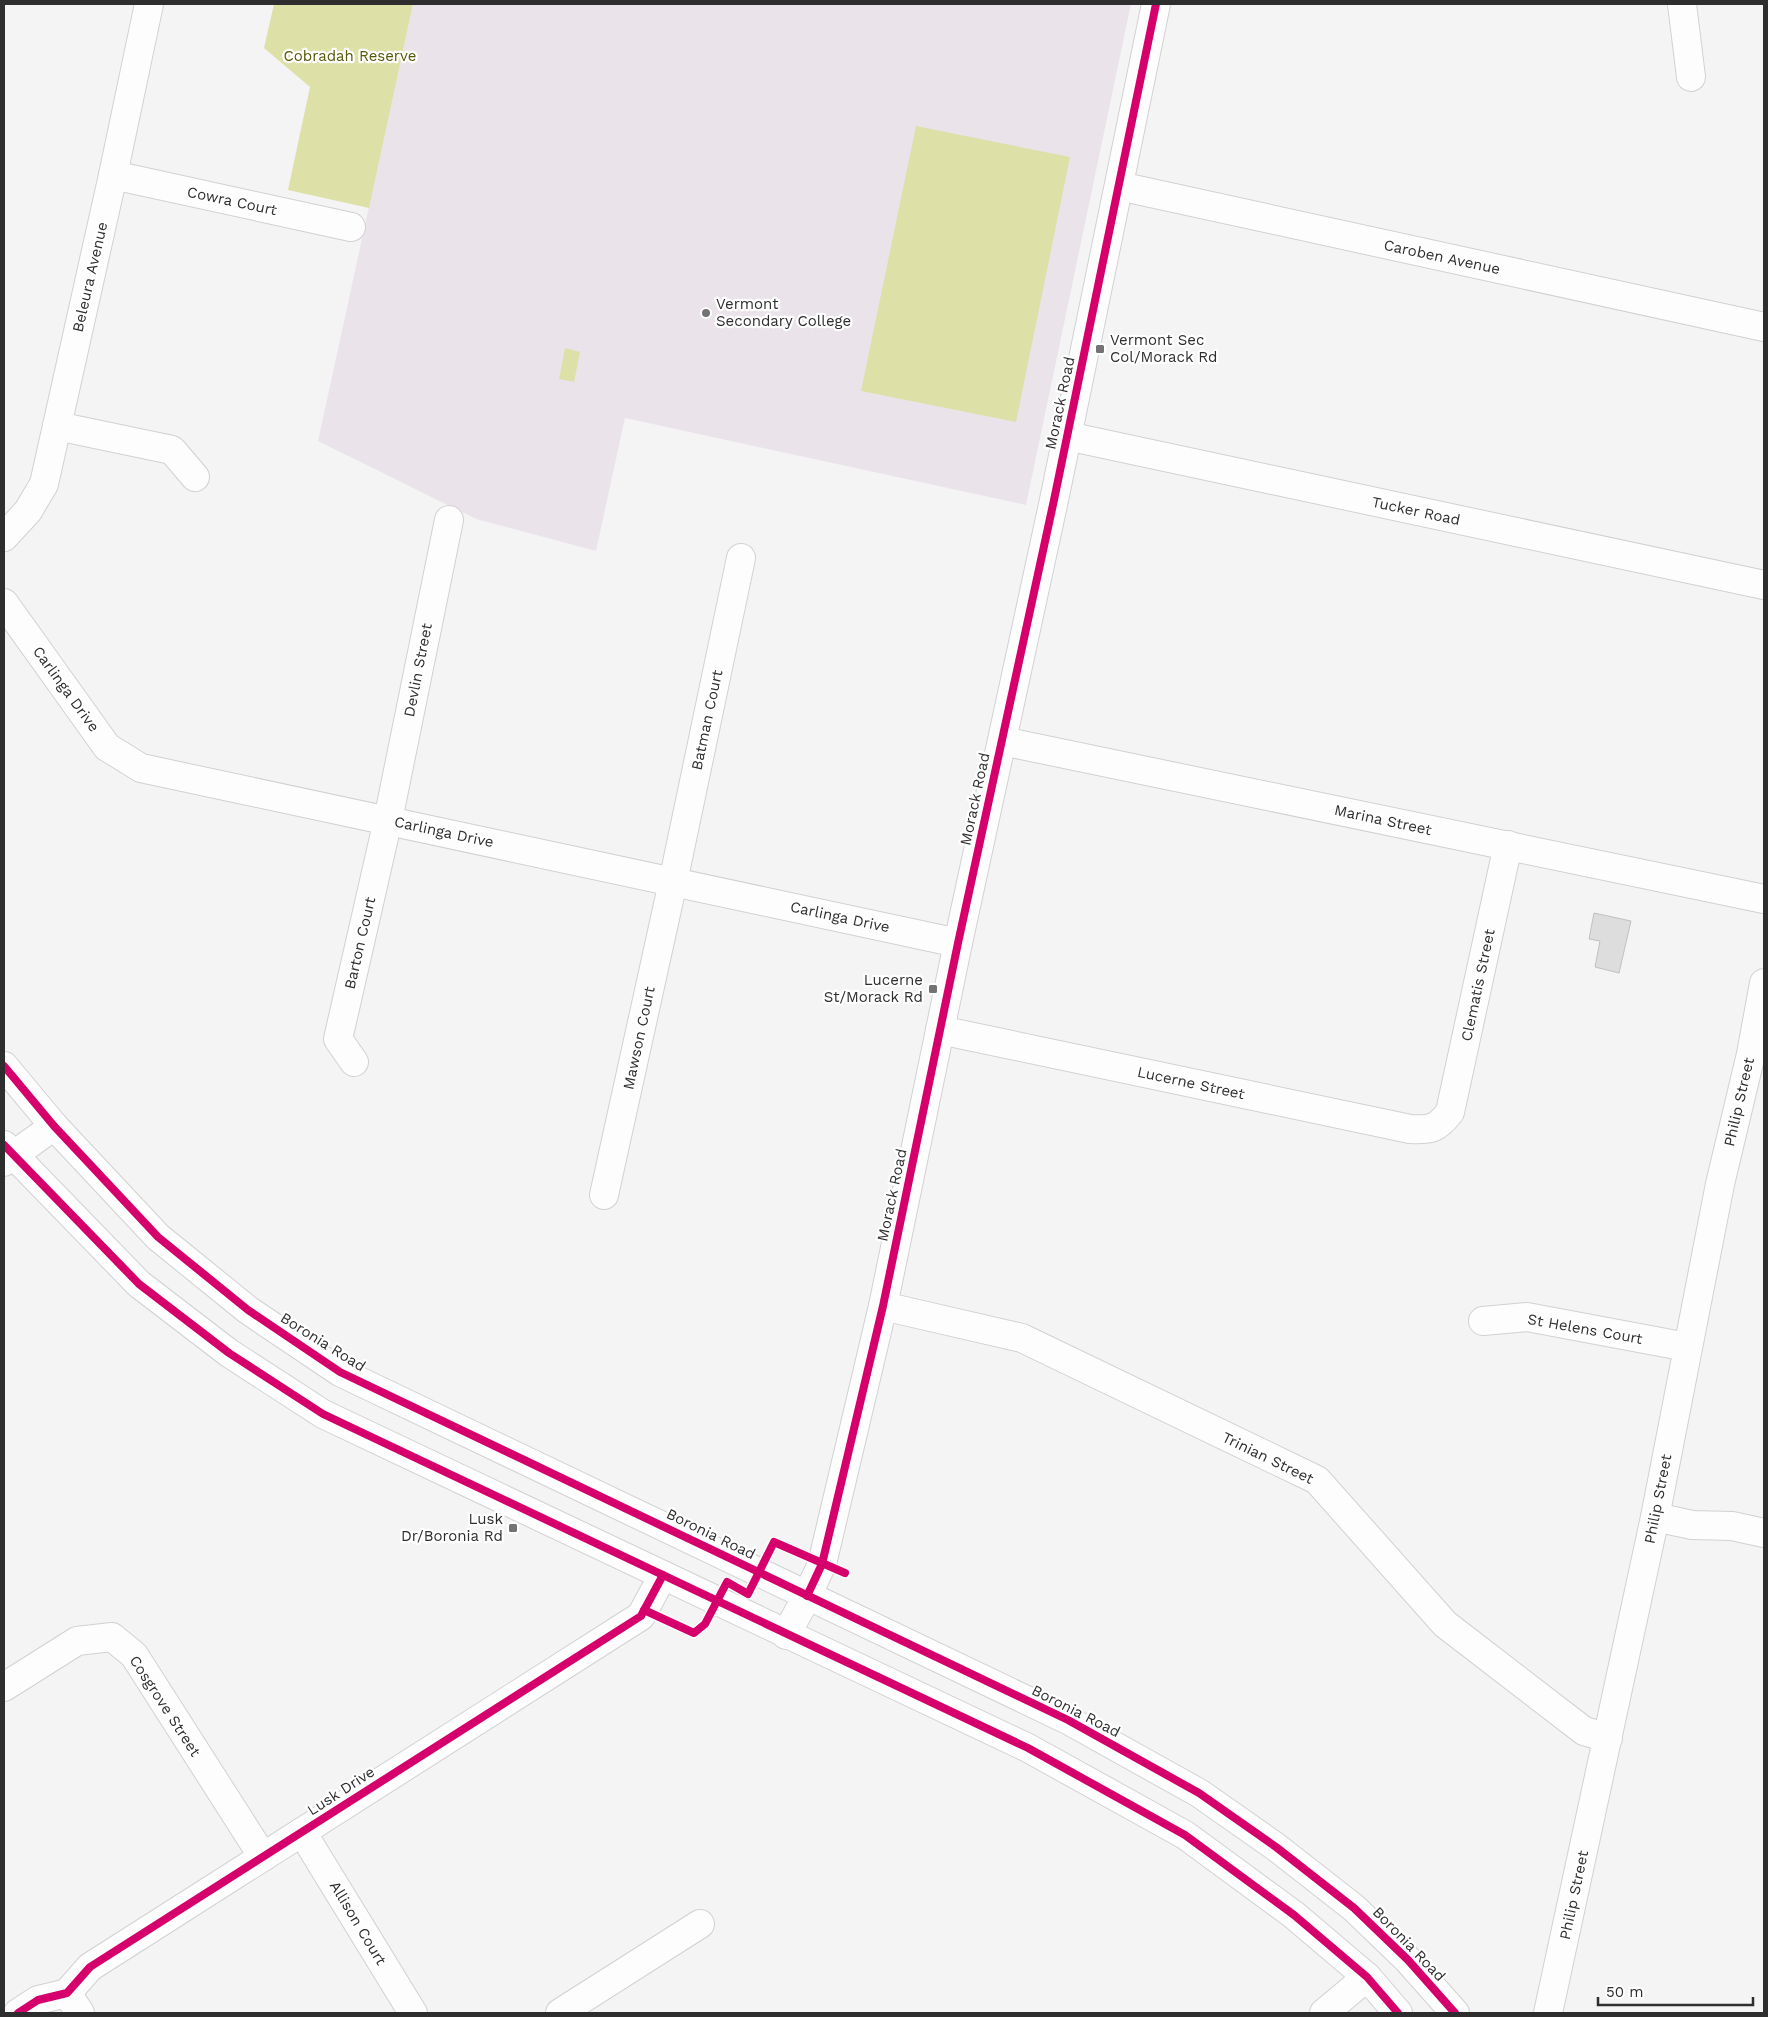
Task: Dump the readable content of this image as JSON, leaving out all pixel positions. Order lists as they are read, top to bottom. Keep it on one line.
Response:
{"streets":{"street":["Cowra Court","Caroben Avenue","Beleura Avenue","Morack Road","Tucker Road","Devlin Street","Carlinga Drive","Batman Court","Marina Street","Barton Court","Clematis Street","Mawson Court","Lucerne Street","Philip Street","St Helens Court","Boronia Road","Trinian Street","Cosgrove Street","Lusk Drive","Allison Court"]},"crossings":[["Cowra Court","Beleura Avenue"],["Caroben Avenue","Morack Road"],["Morack Road","Tucker Road"],["Morack Road","Carlinga Drive"],["Morack Road","Marina Street"],["Morack Road","Lucerne Street"],["Morack Road","Boronia Road"],["Morack Road","Trinian Street"],["Devlin Street","Carlinga Drive"],["Devlin Street","Barton Court"],["Carlinga Drive","Batman Court"],["Carlinga Drive","Barton Court"],["Carlinga Drive","Mawson Court"],["Batman Court","Mawson Court"],["Marina Street","Clematis Street"],["Clematis Street","Lucerne Street"],["Philip Street","St Helens Court"],["Philip Street","Trinian Street"],["Boronia Road","Lusk Drive"],["Cosgrove Street","Lusk Drive"],["Lusk Drive","Allison Court"]],"parks":["Cobradah Reserve"],"places":{"other":["Vermont Secondary College"],"transit":["Vermont Sec Col/Morack Rd","Lucerne St/Morack Rd","Lusk Dr/Boronia Rd"]},"scale_bar":"50 m"}
